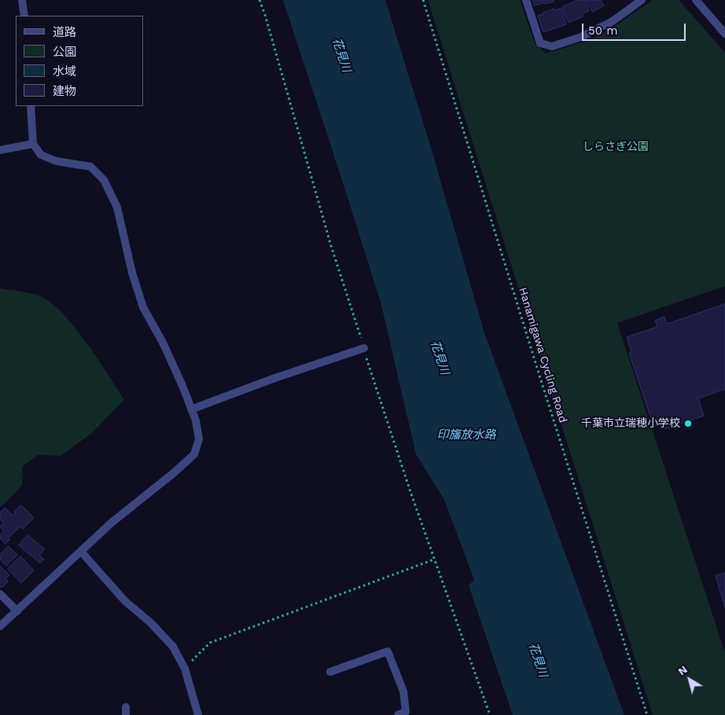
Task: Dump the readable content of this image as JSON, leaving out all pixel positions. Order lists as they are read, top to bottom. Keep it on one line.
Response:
{"streets":{"path":["Hanamigawa Cycling Road"]},"water":["花見川","印旛放水路"],"parks":["しらさぎ公園"],"places":["千葉市立瑞穂小学校"],"legend":["道路","公園","水域","建物"],"scale_bar":"50 m","north":"top left"}
